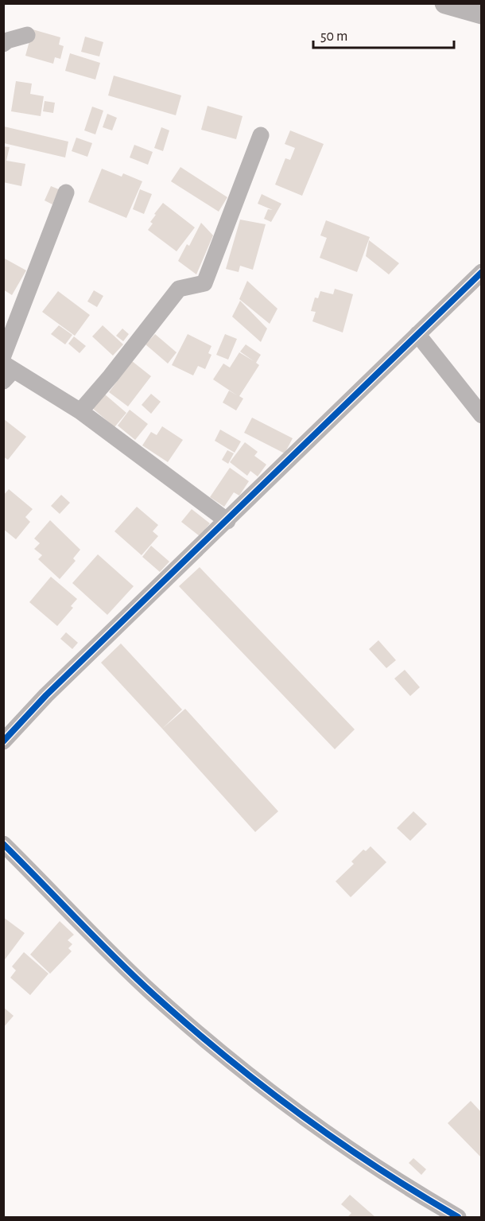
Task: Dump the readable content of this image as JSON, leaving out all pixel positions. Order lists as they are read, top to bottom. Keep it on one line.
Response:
{"scale_bar":"50 m"}
